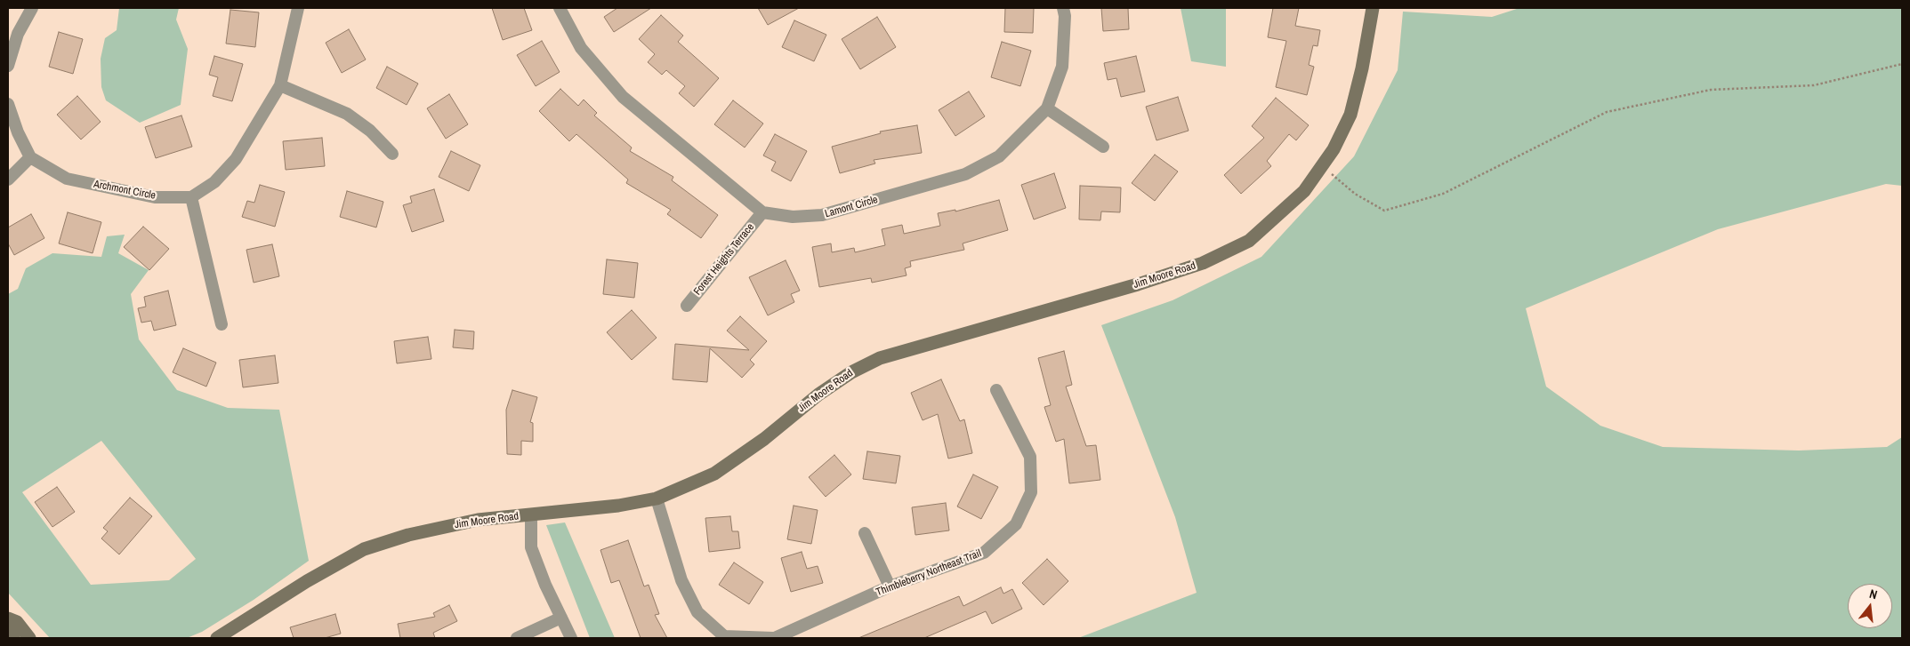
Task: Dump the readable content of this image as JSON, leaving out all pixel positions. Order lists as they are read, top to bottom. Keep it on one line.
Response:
{"streets":{"street":["Archmont Circle","Lamont Circle","Forest Heights Terrace","Jim Moore Road","Thimbleberry Northeast Trail"]},"crossings":[["Lamont Circle","Forest Heights Terrace"],["Jim Moore Road","Thimbleberry Northeast Trail"]],"north":"top"}
